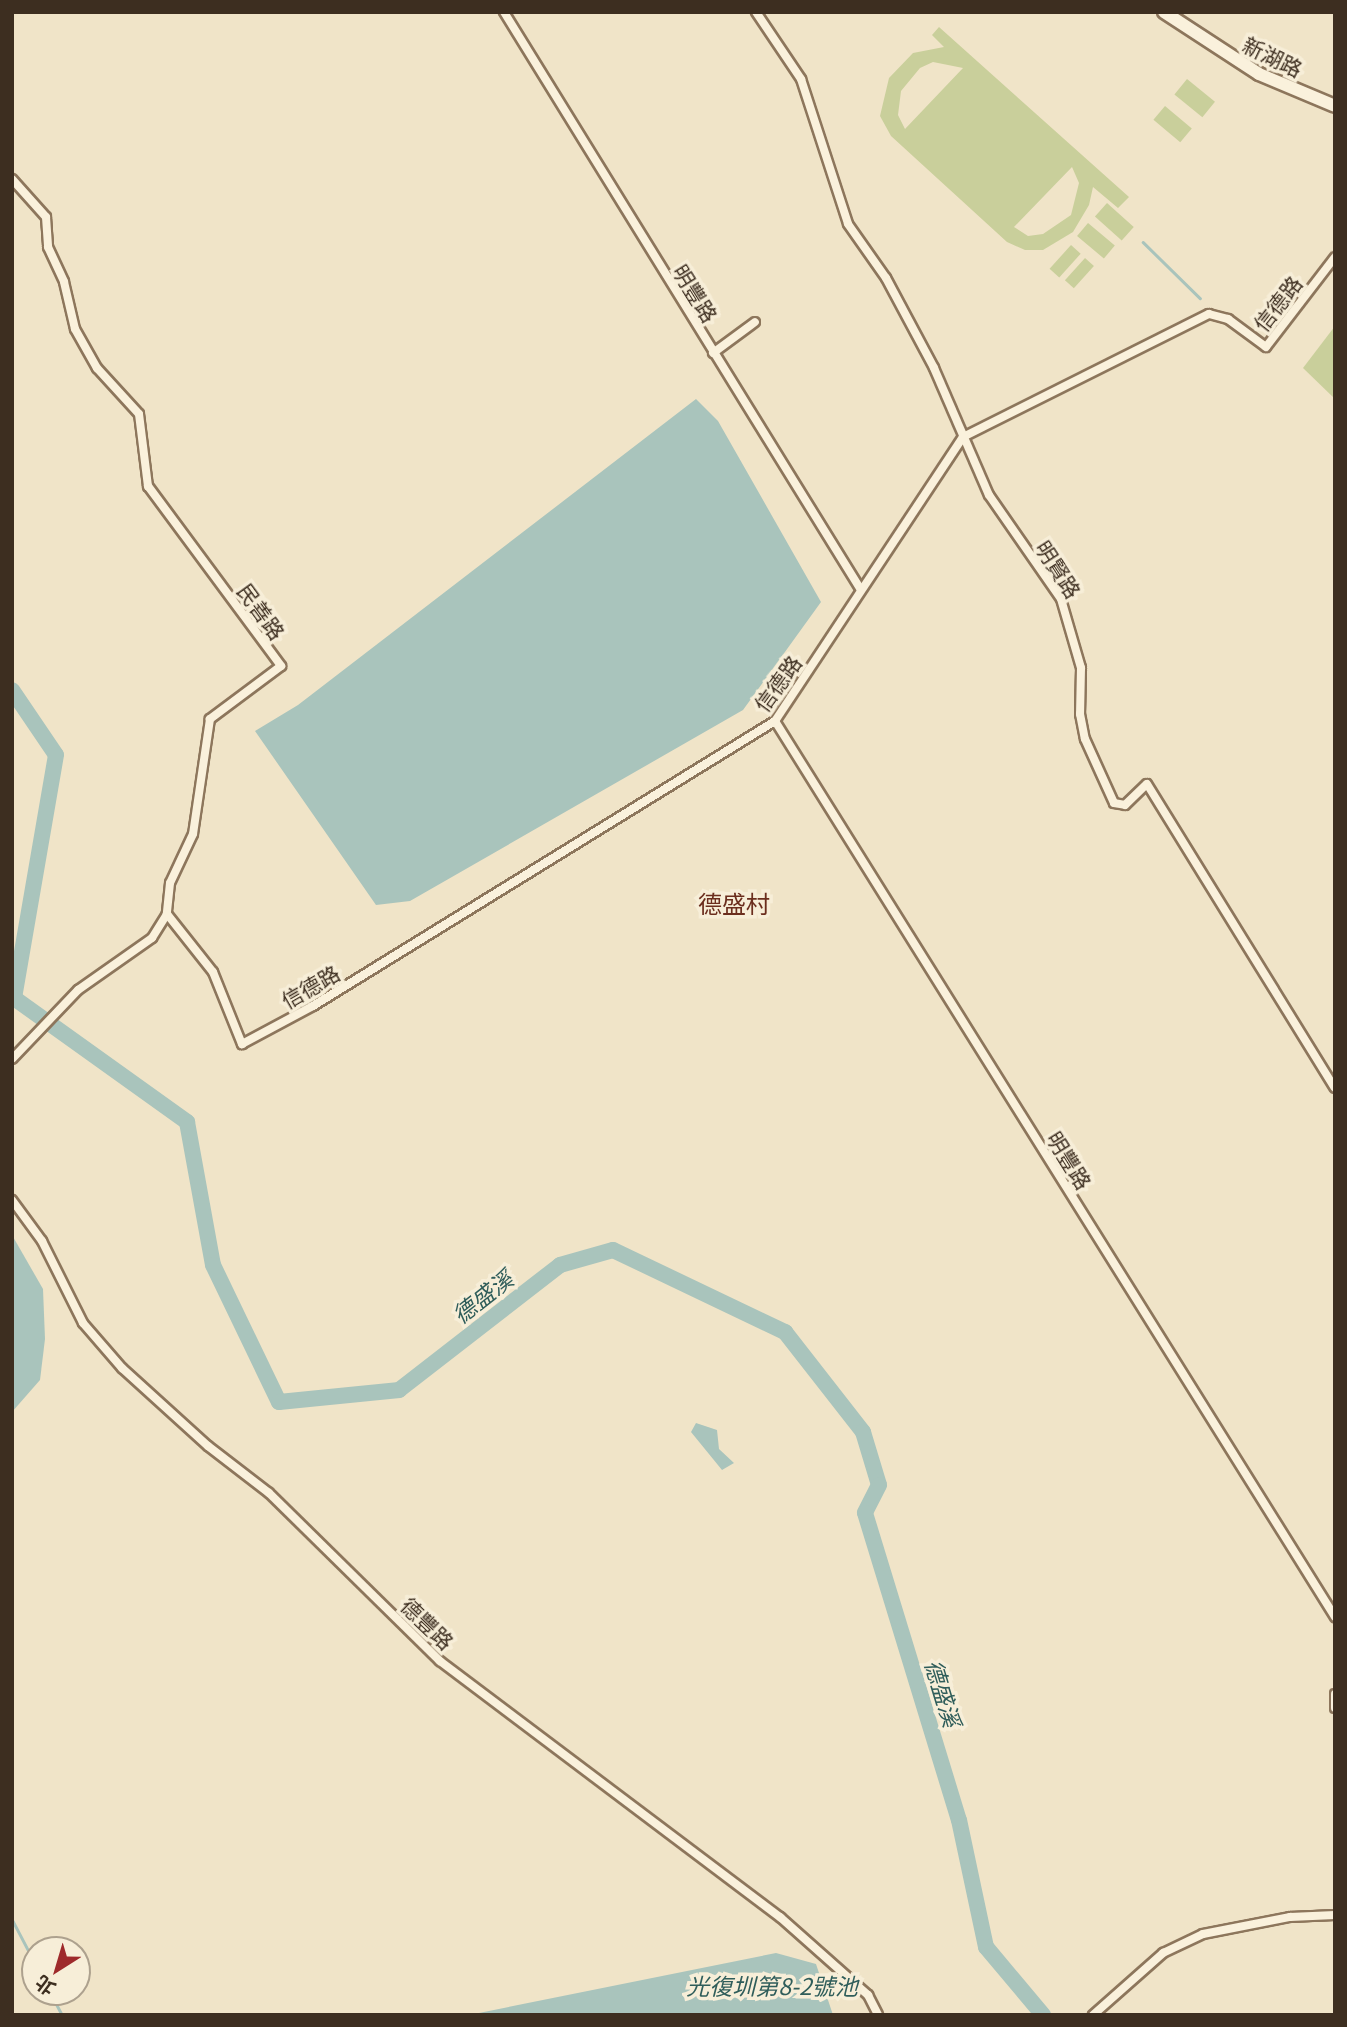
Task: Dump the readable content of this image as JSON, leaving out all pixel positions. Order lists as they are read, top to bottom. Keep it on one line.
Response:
{"streets":{"street":["新湖路","明豐路","信德路","明賢路","民善路","德豐路"]},"crossings":[["明豐路","信德路"],["信德路","明賢路"],["信德路","民善路"]],"districts":["德盛村"],"water":["德盛溪","光復圳第8-2號池"],"north":"bottom left"}
